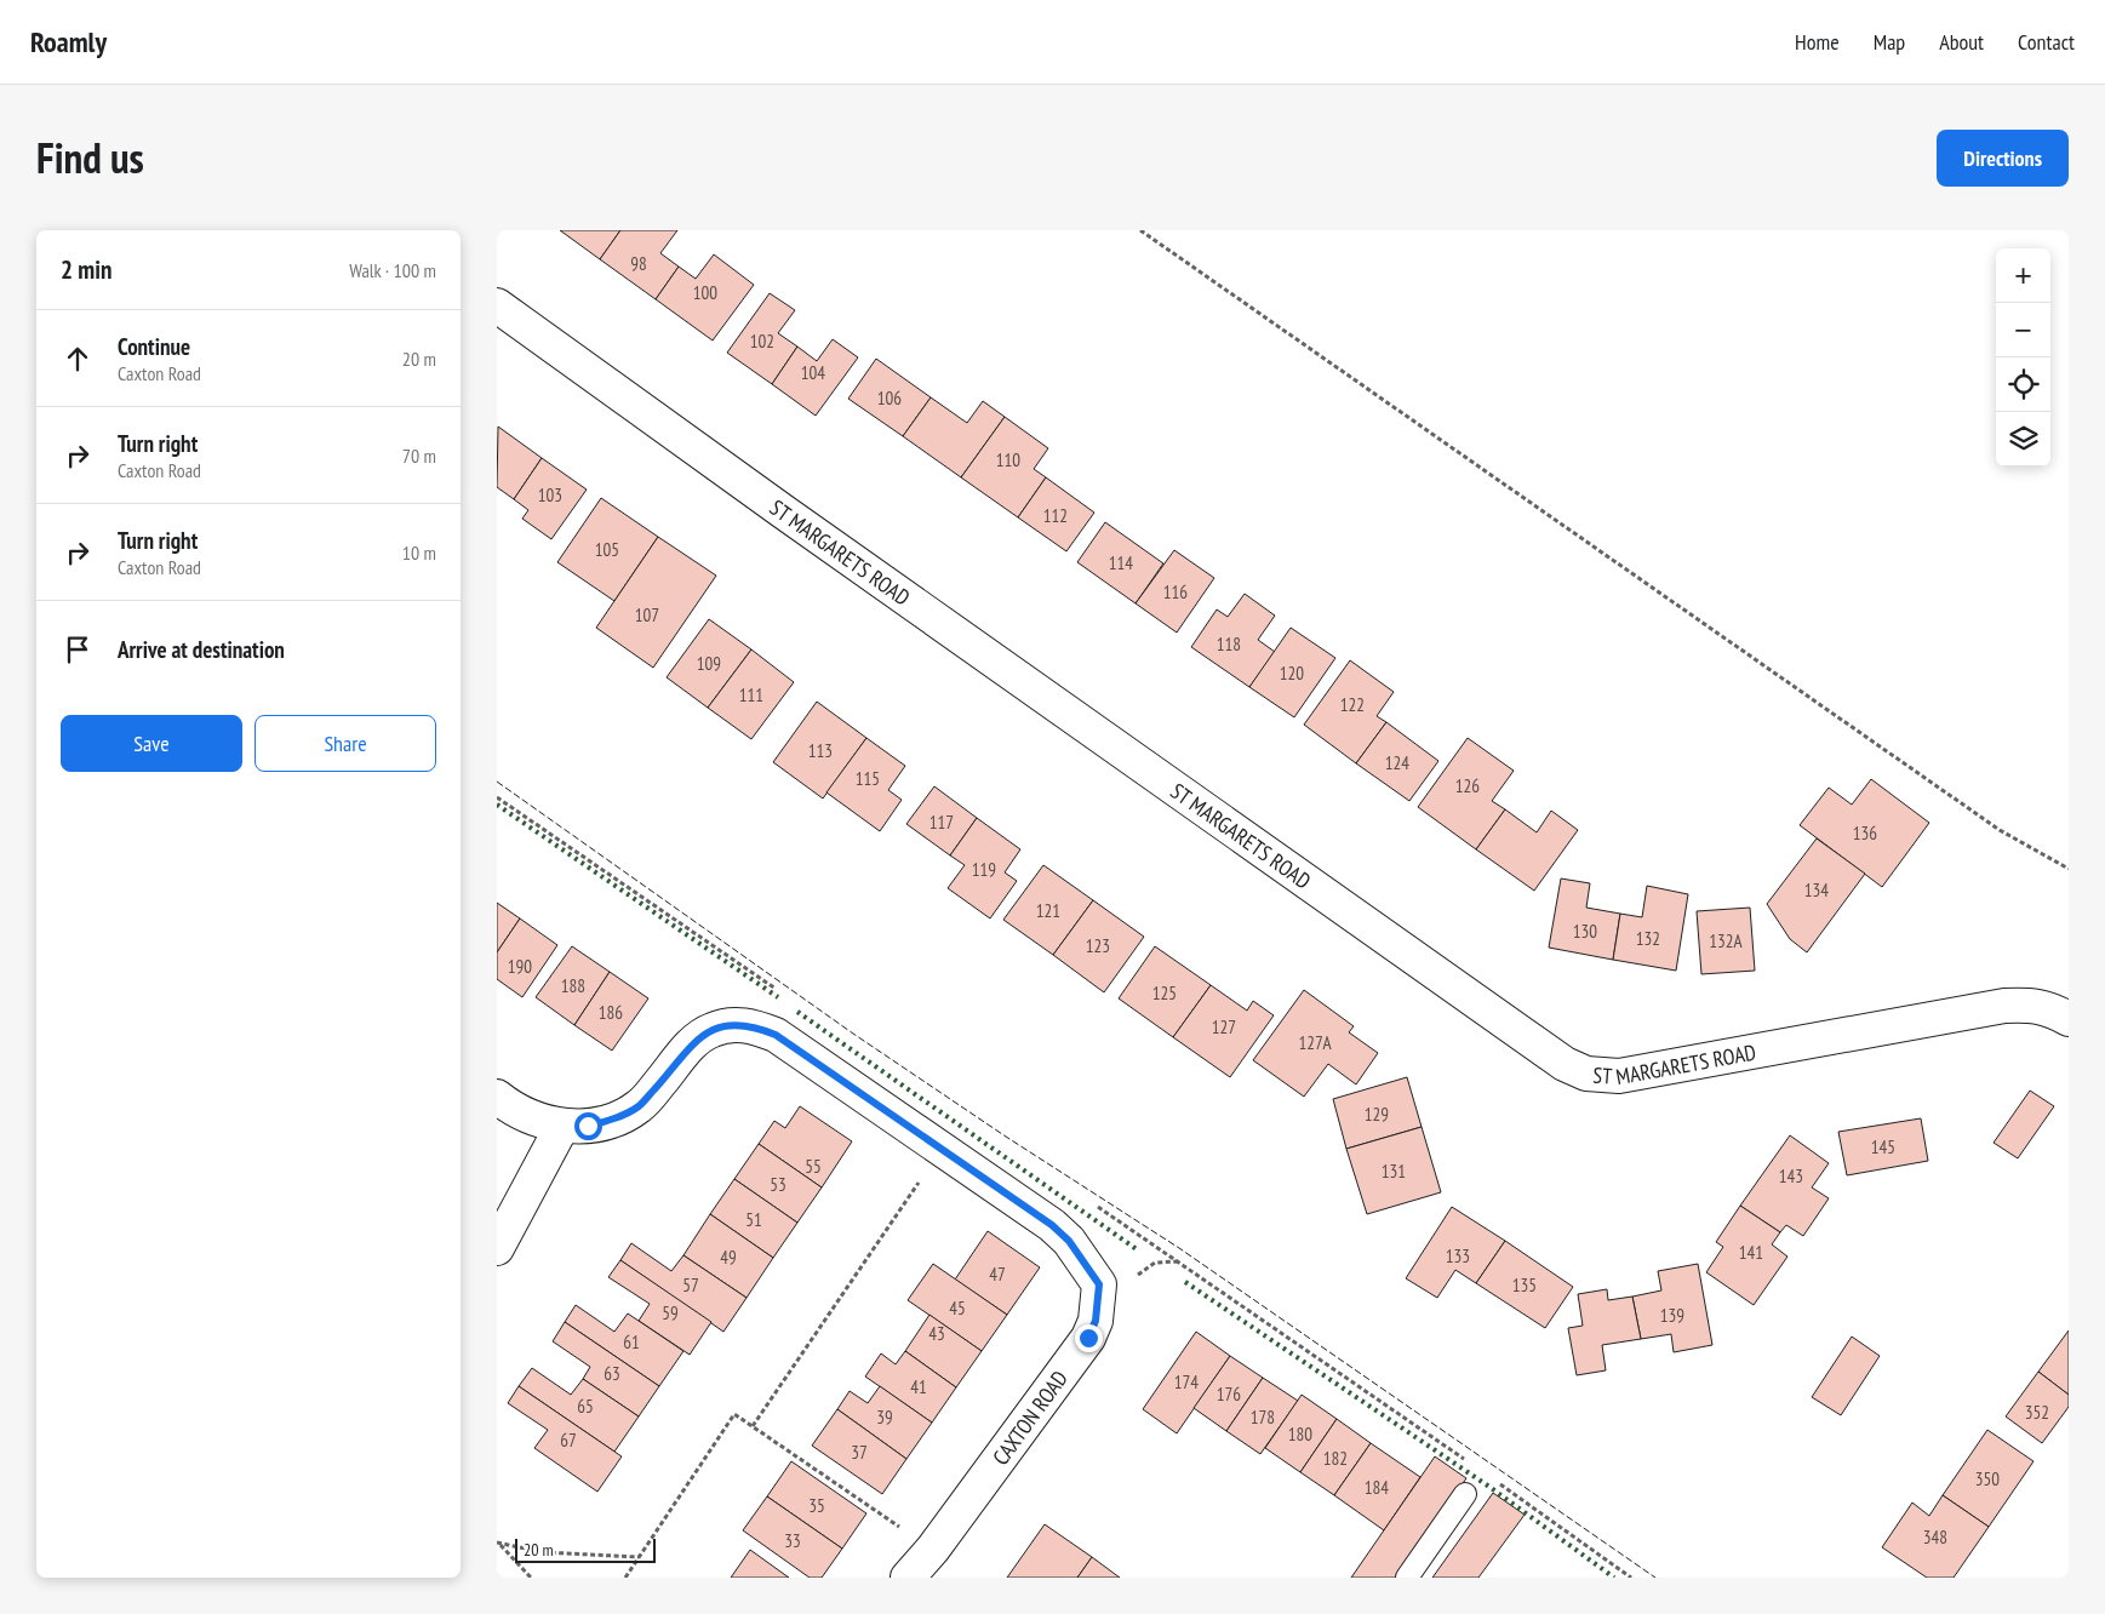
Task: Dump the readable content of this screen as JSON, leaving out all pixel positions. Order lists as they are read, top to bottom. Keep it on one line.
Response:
{"streets":{"street":["ST MARGARETS ROAD","CAXTON ROAD"]},"house_numbers":["98","100","102","104","106","110","103","112","105","114","116","107","118","109","120","111","122","113","124","115","126","117","136","119","134","121","130","132","132A","123","190","188","125","186","127","127A","129","145","55","131","143","53","51","141","133","49","47","57","135","45","59","139","43","61","63","174","41","176","65","352","39","178","180","67","37","182","350","184","35","348","33"],"scale_bar":"20 m","page":{"header":"Roamly","nav":["Home","Map","About","Contact"],"title":"Find us","buttons":["Directions",["Save","Share"]],"heading":["2 min","Walk · 100 m"],"map_buttons":["+","−"],"list":[["Continue","Caxton Road","20 m"],["Turn right","Caxton Road","70 m"],["Turn right","Caxton Road","10 m"],"Arrive at destination"],"scale":"20 m"}}
